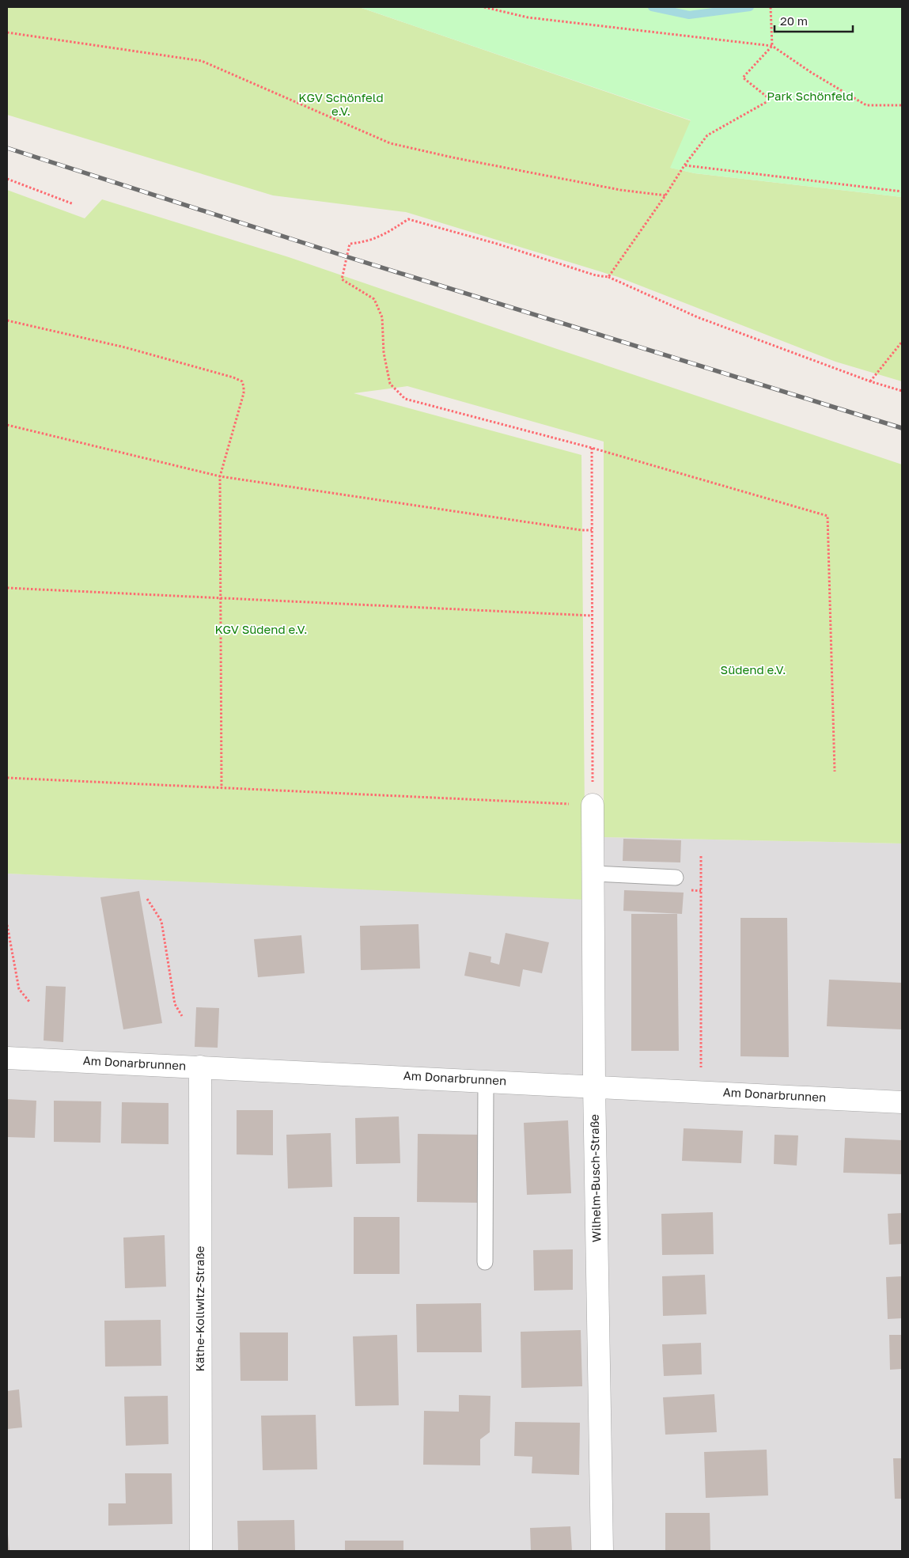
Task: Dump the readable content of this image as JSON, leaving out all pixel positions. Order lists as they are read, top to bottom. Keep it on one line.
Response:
{"streets":{"street":["Am Donarbrunnen","Wilhelm-Busch-Straße","Käthe-Kollwitz-Straße"]},"crossings":[["Am Donarbrunnen","Wilhelm-Busch-Straße"],["Am Donarbrunnen","Käthe-Kollwitz-Straße"]],"parks":["Park Schönfeld","KGV Schönfeld e.V.","KGV Südend e.V.","Südend e.V."],"scale_bar":"20 m"}
